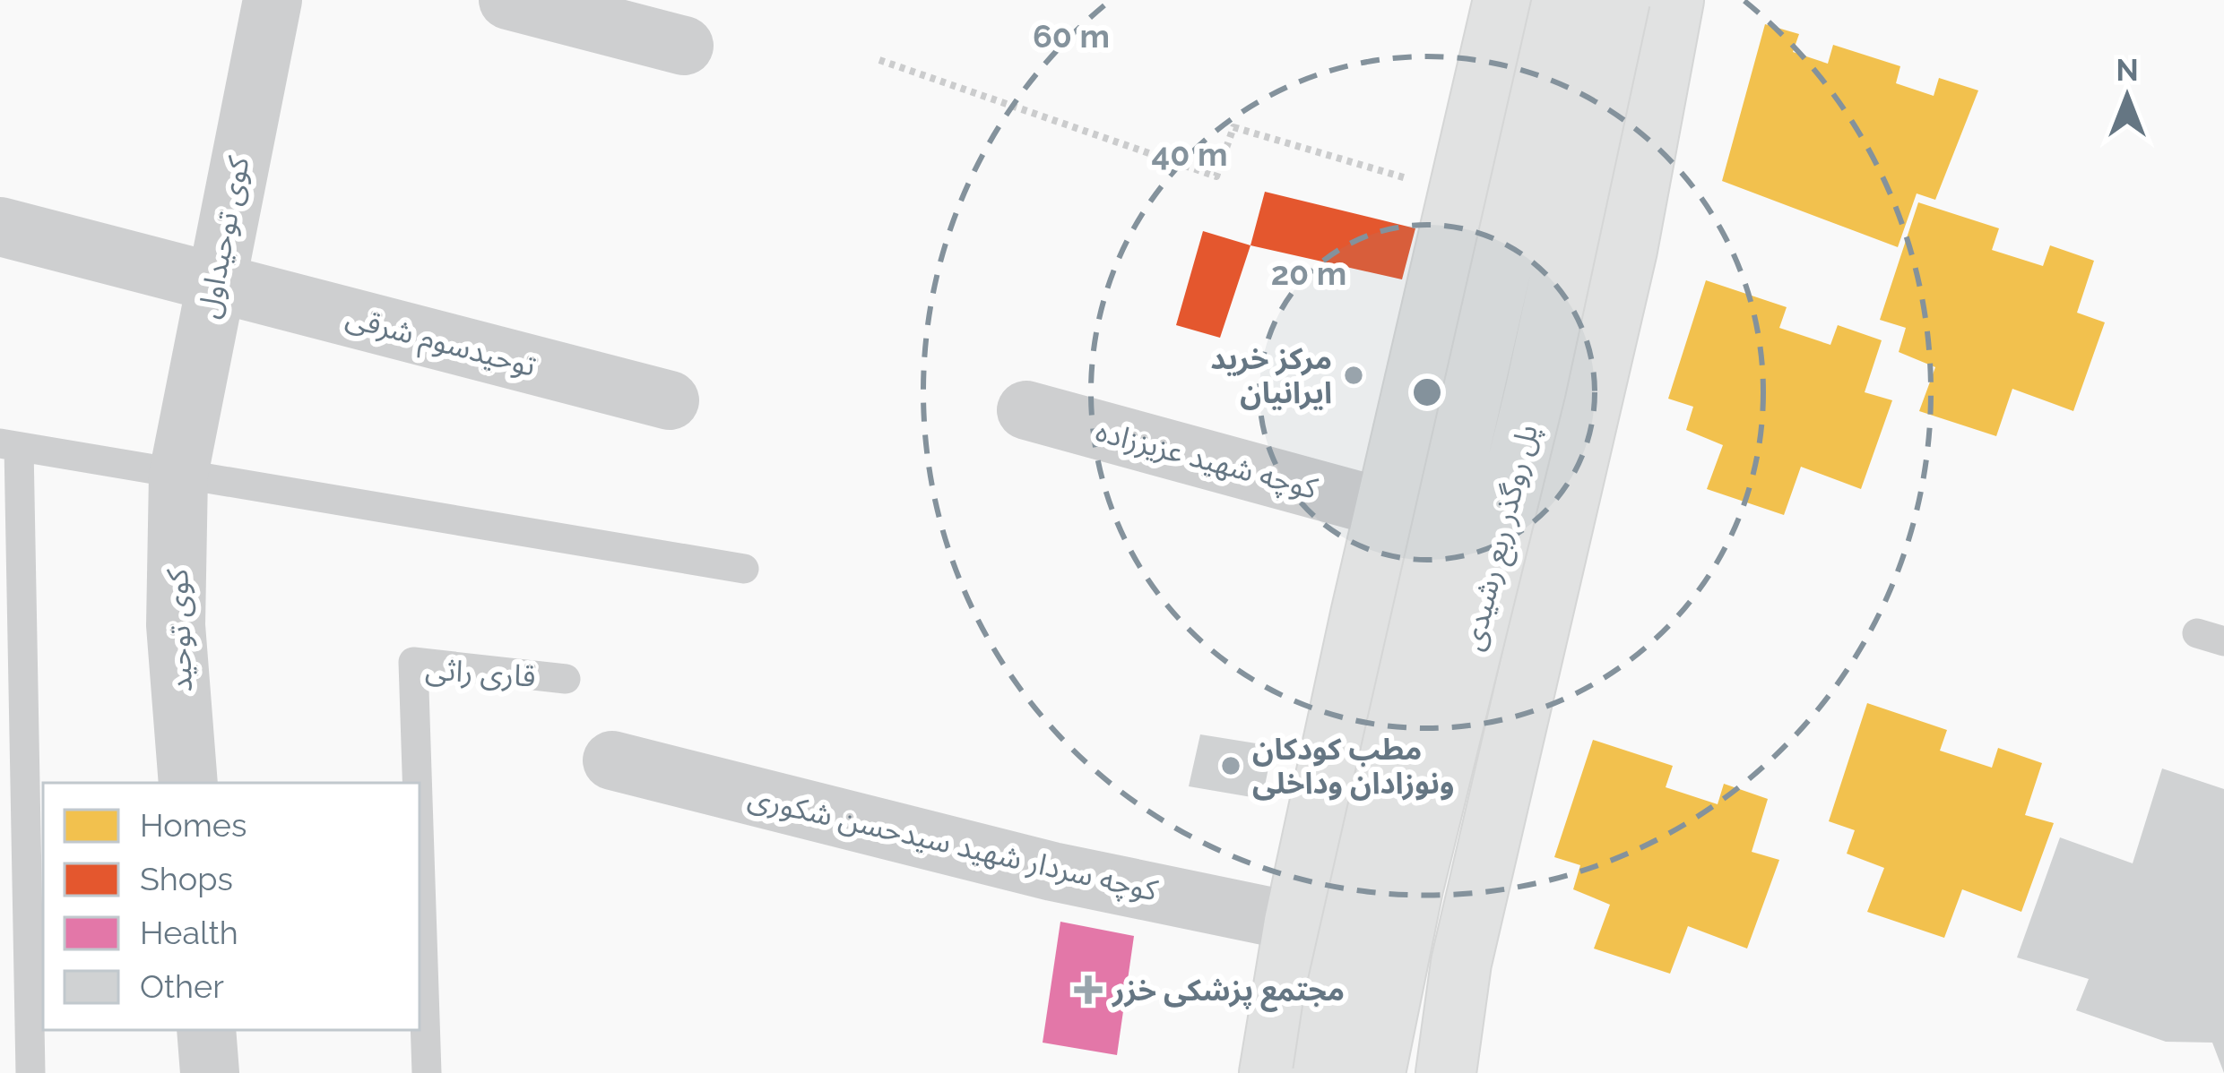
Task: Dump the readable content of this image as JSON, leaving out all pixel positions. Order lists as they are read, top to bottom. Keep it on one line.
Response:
{"streets":{"highway":["پل روگذر ربع رشیدی"],"street":["کوی توحیداول","توحیدسوم شرقی","کوچه شهید عزیززاده","کوی توحید","کوچه سردار شهید سیدحسن شکوری"],"lane":["قاری راثی"]},"crossings":[["کوی توحیداول","توحیدسوم شرقی"],["کوی توحیداول","کوی توحید"]],"places":{"other":["مرکز خرید ایرانیان","مطب کودکان ونوزادان وداخلی"],"health":["مجتمع پزشکی خزر"]},"legend":["Homes","Shops","Health","Other"],"north":"top","rings":["60 m","40 m","20 m"]}
